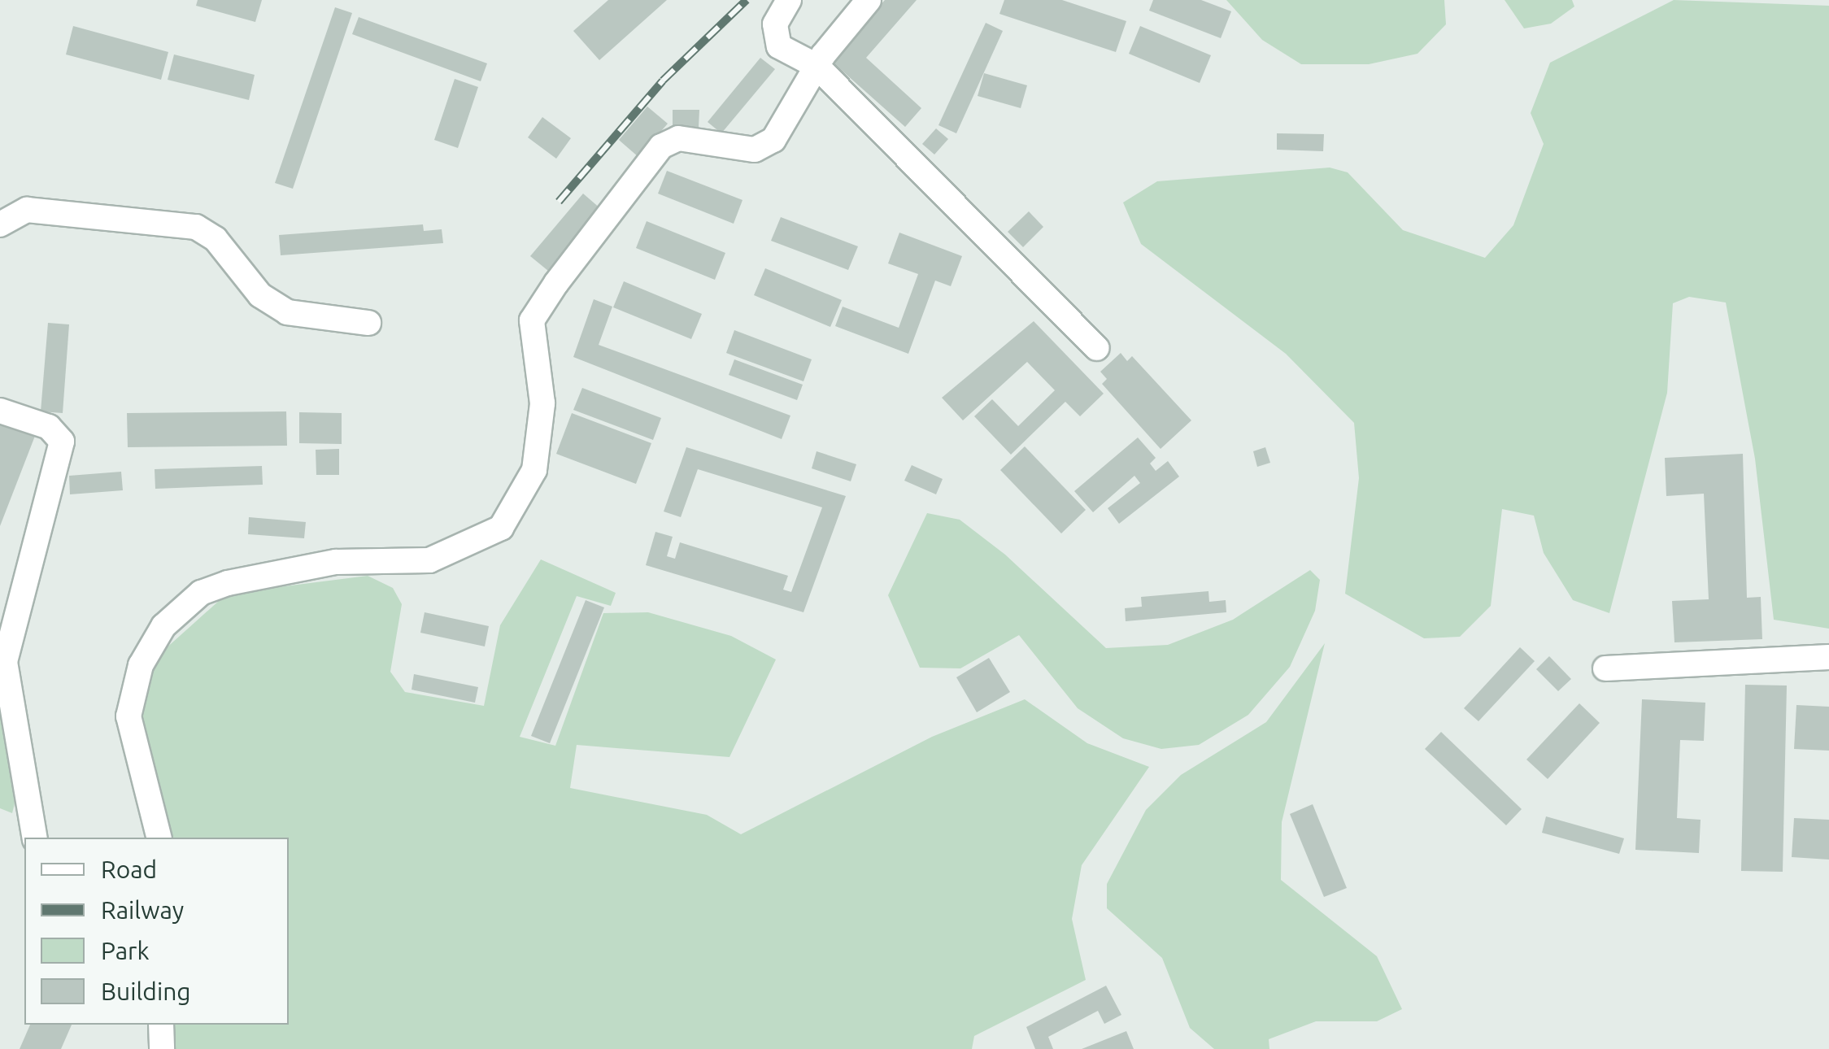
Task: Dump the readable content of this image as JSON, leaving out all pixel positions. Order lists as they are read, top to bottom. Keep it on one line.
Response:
{"legend":["Road","Railway","Park","Building"]}
